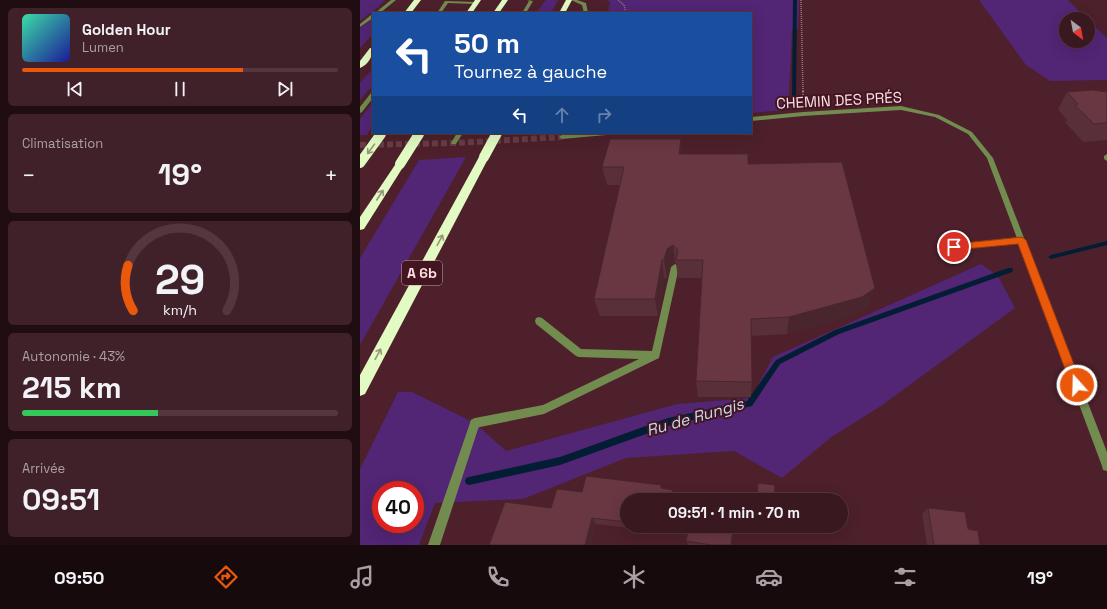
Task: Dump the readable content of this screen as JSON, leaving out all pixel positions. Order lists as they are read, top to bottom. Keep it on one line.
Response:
{"streets":{"highway":["A 6b"],"street":["CHEMIN DES PRÉS"]},"water":["Ru de Rungis"],"north":"bottom right","page":{"turn":["50 m","Tournez à gauche"],"song":["Golden Hour","Lumen"],"tile":["Climatisation",["Autonomie · 43%","215 km"],["Arrivée","09:51"]],"heat":["−","19°","+"],"limit":"40","trip":"09:51 · 1 min · 70 m","tabs":["09:50","19°"],"gauge":["29","km/h"]}}
